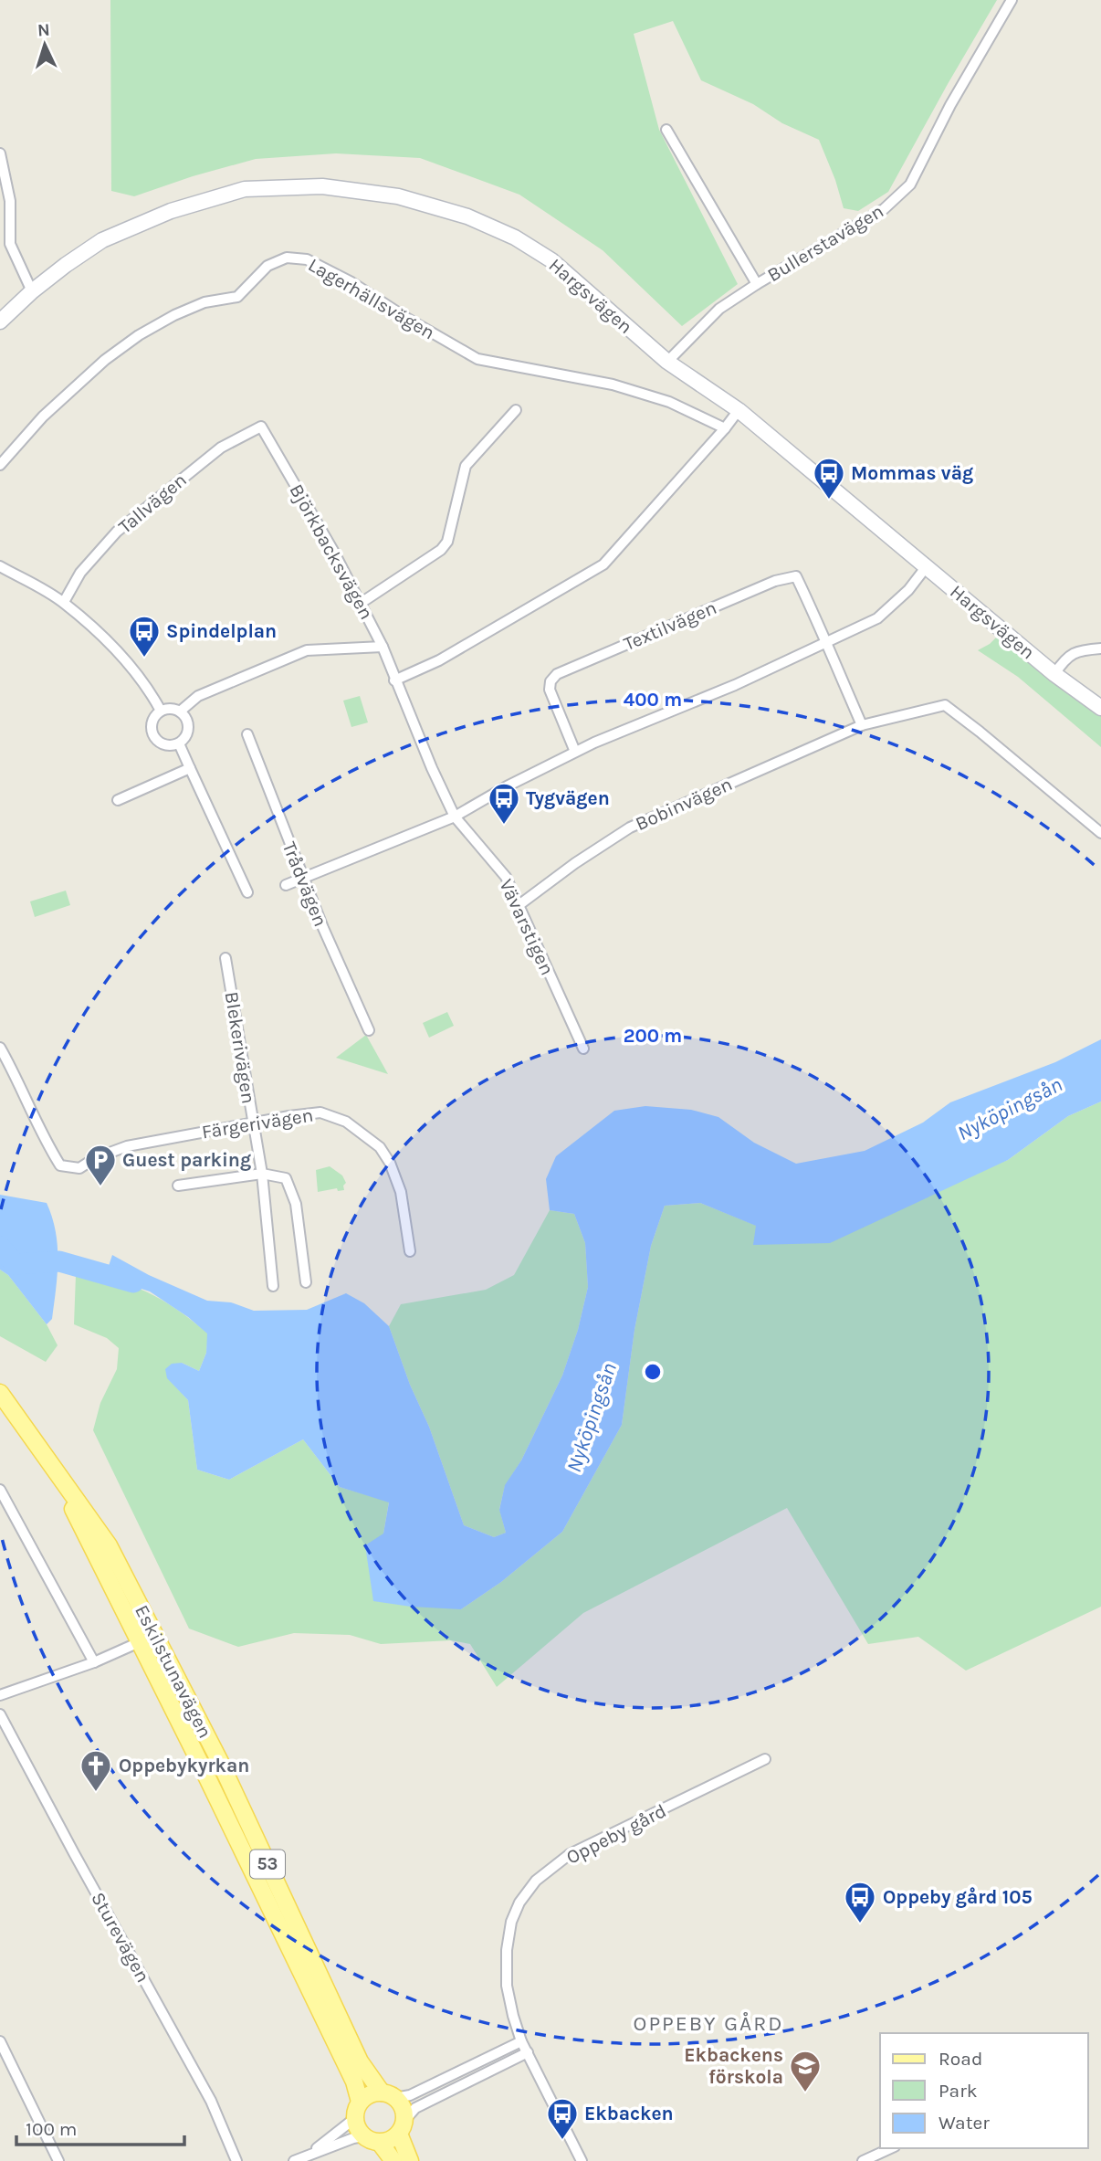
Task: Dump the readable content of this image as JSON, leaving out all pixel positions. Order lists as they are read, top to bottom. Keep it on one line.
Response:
{"streets":{"main road":["Eskilstunavägen","53"],"street":["Bullerstavägen","Hargsvägen","Lagerhällsvägen","Tallvägen","Björkbacksvägen","Textilvägen","Bobinvägen","Trådvägen","Vävarstigen","Blekerivägen","Färgerivägen","Oppeby gård","Sturevägen"]},"crossings":[["Bullerstavägen","Hargsvägen"],["Tallvägen","Björkbacksvägen"],["Bobinvägen","Vävarstigen"],["Blekerivägen","Färgerivägen"],["Eskilstunavägen","53"]],"districts":["OPPEBY GÅRD"],"water":["Nyköpingsån"],"places":{"bus stop":["Mommas väg","Spindelplan","Tygvägen","Oppeby gård 105","Ekbacken"],"parking":["Guest parking"],"church":["Oppebykyrkan"],"school or university":["Ekbackens förskola"]},"legend":["Road","Park","Water"],"scale_bar":"100 m","north":"top","rings":["400 m","200 m"]}
